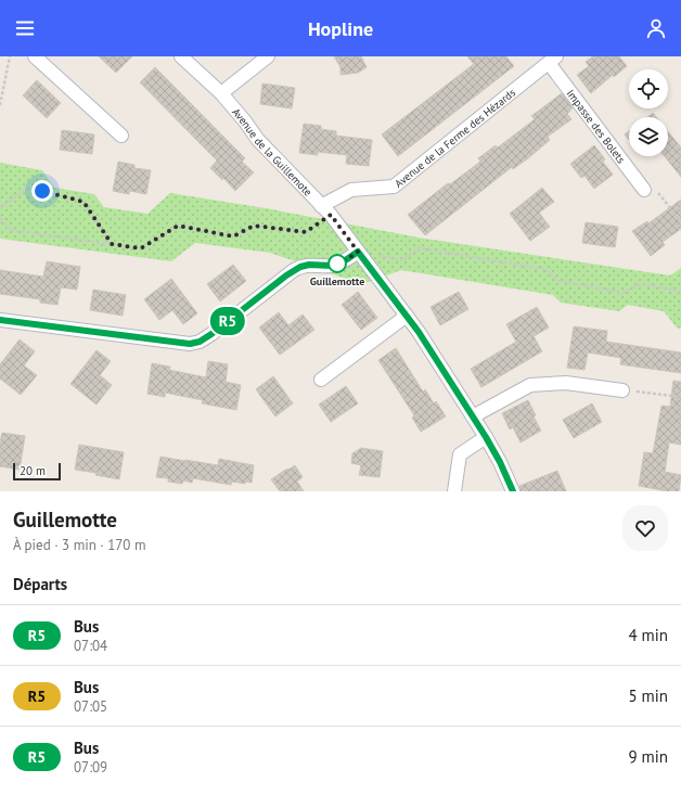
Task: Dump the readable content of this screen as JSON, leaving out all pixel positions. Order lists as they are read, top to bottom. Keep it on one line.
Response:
{"streets":{"street":["Impasse des Bolets","Avenue de la Ferme des Hézards","Avenue de la Guillemote"]},"crossings":[["Impasse des Bolets","Avenue de la Ferme des Hézards"],["Avenue de la Ferme des Hézards","Avenue de la Guillemote"]],"places":["Guillemotte"],"lines":["bus line R5"],"scale_bar":"20 m","page":{"header":"Hopline","on_map":"R5","scale":"20 m","heading":[["Guillemotte","À pied · 3 min · 170 m"],"Départs"],"list":[{"mark":"R5","name":"Bus","note":"07:04","value":"4 min"},{"mark":"R5","name":"Bus","note":"07:05","value":"5 min"},{"mark":"R5","name":"Bus","note":"07:09","value":"9 min"}]}}
